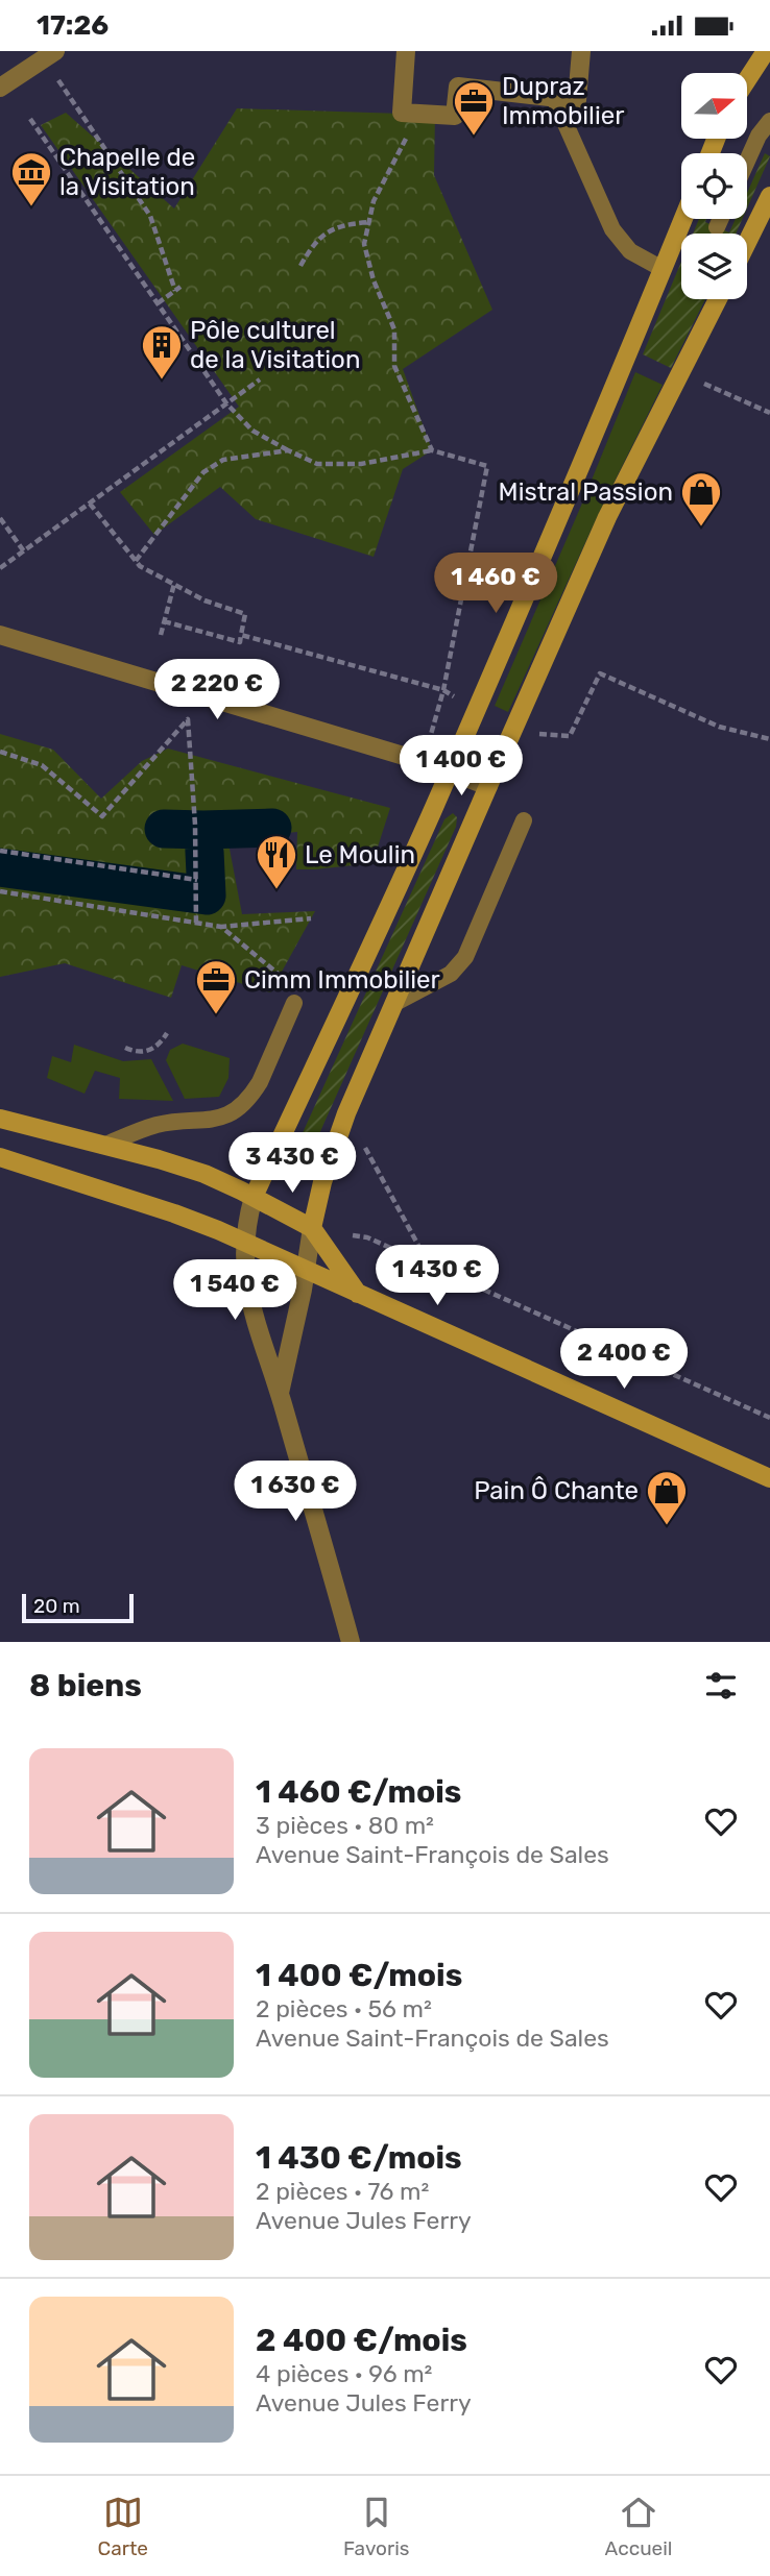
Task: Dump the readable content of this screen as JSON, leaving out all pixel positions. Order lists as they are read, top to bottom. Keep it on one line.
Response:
{"places":{"office":["Dupraz Immobilier","Cimm Immobilier"],"museum":["Chapelle de la Visitation"],"building":["Pôle culturel de la Visitation"],"shop":["Mistral Passion","Pain Ô Chante"],"restaurant":["Le Moulin"]},"scale_bar":"20 m","north":"right","page":{"status":"17:26","price":["1 460 €","2 220 €","1 400 €","3 430 €","1 430 €","1 540 €","2 400 €","1 630 €"],"scale":"20 m","heading":"8 biens","list":[{"name":"1 460 €/mois","note":"3 pièces · 80 m² · Avenue Saint-François de Sales"},{"name":"1 400 €/mois","note":"2 pièces · 56 m² · Avenue Saint-François de Sales"},{"name":"1 430 €/mois","note":"2 pièces · 76 m² · Avenue Jules Ferry"},{"name":"2 400 €/mois","note":"4 pièces · 96 m² · Avenue Jules Ferry"}],"tabs":["Carte","Favoris","Accueil"]}}
